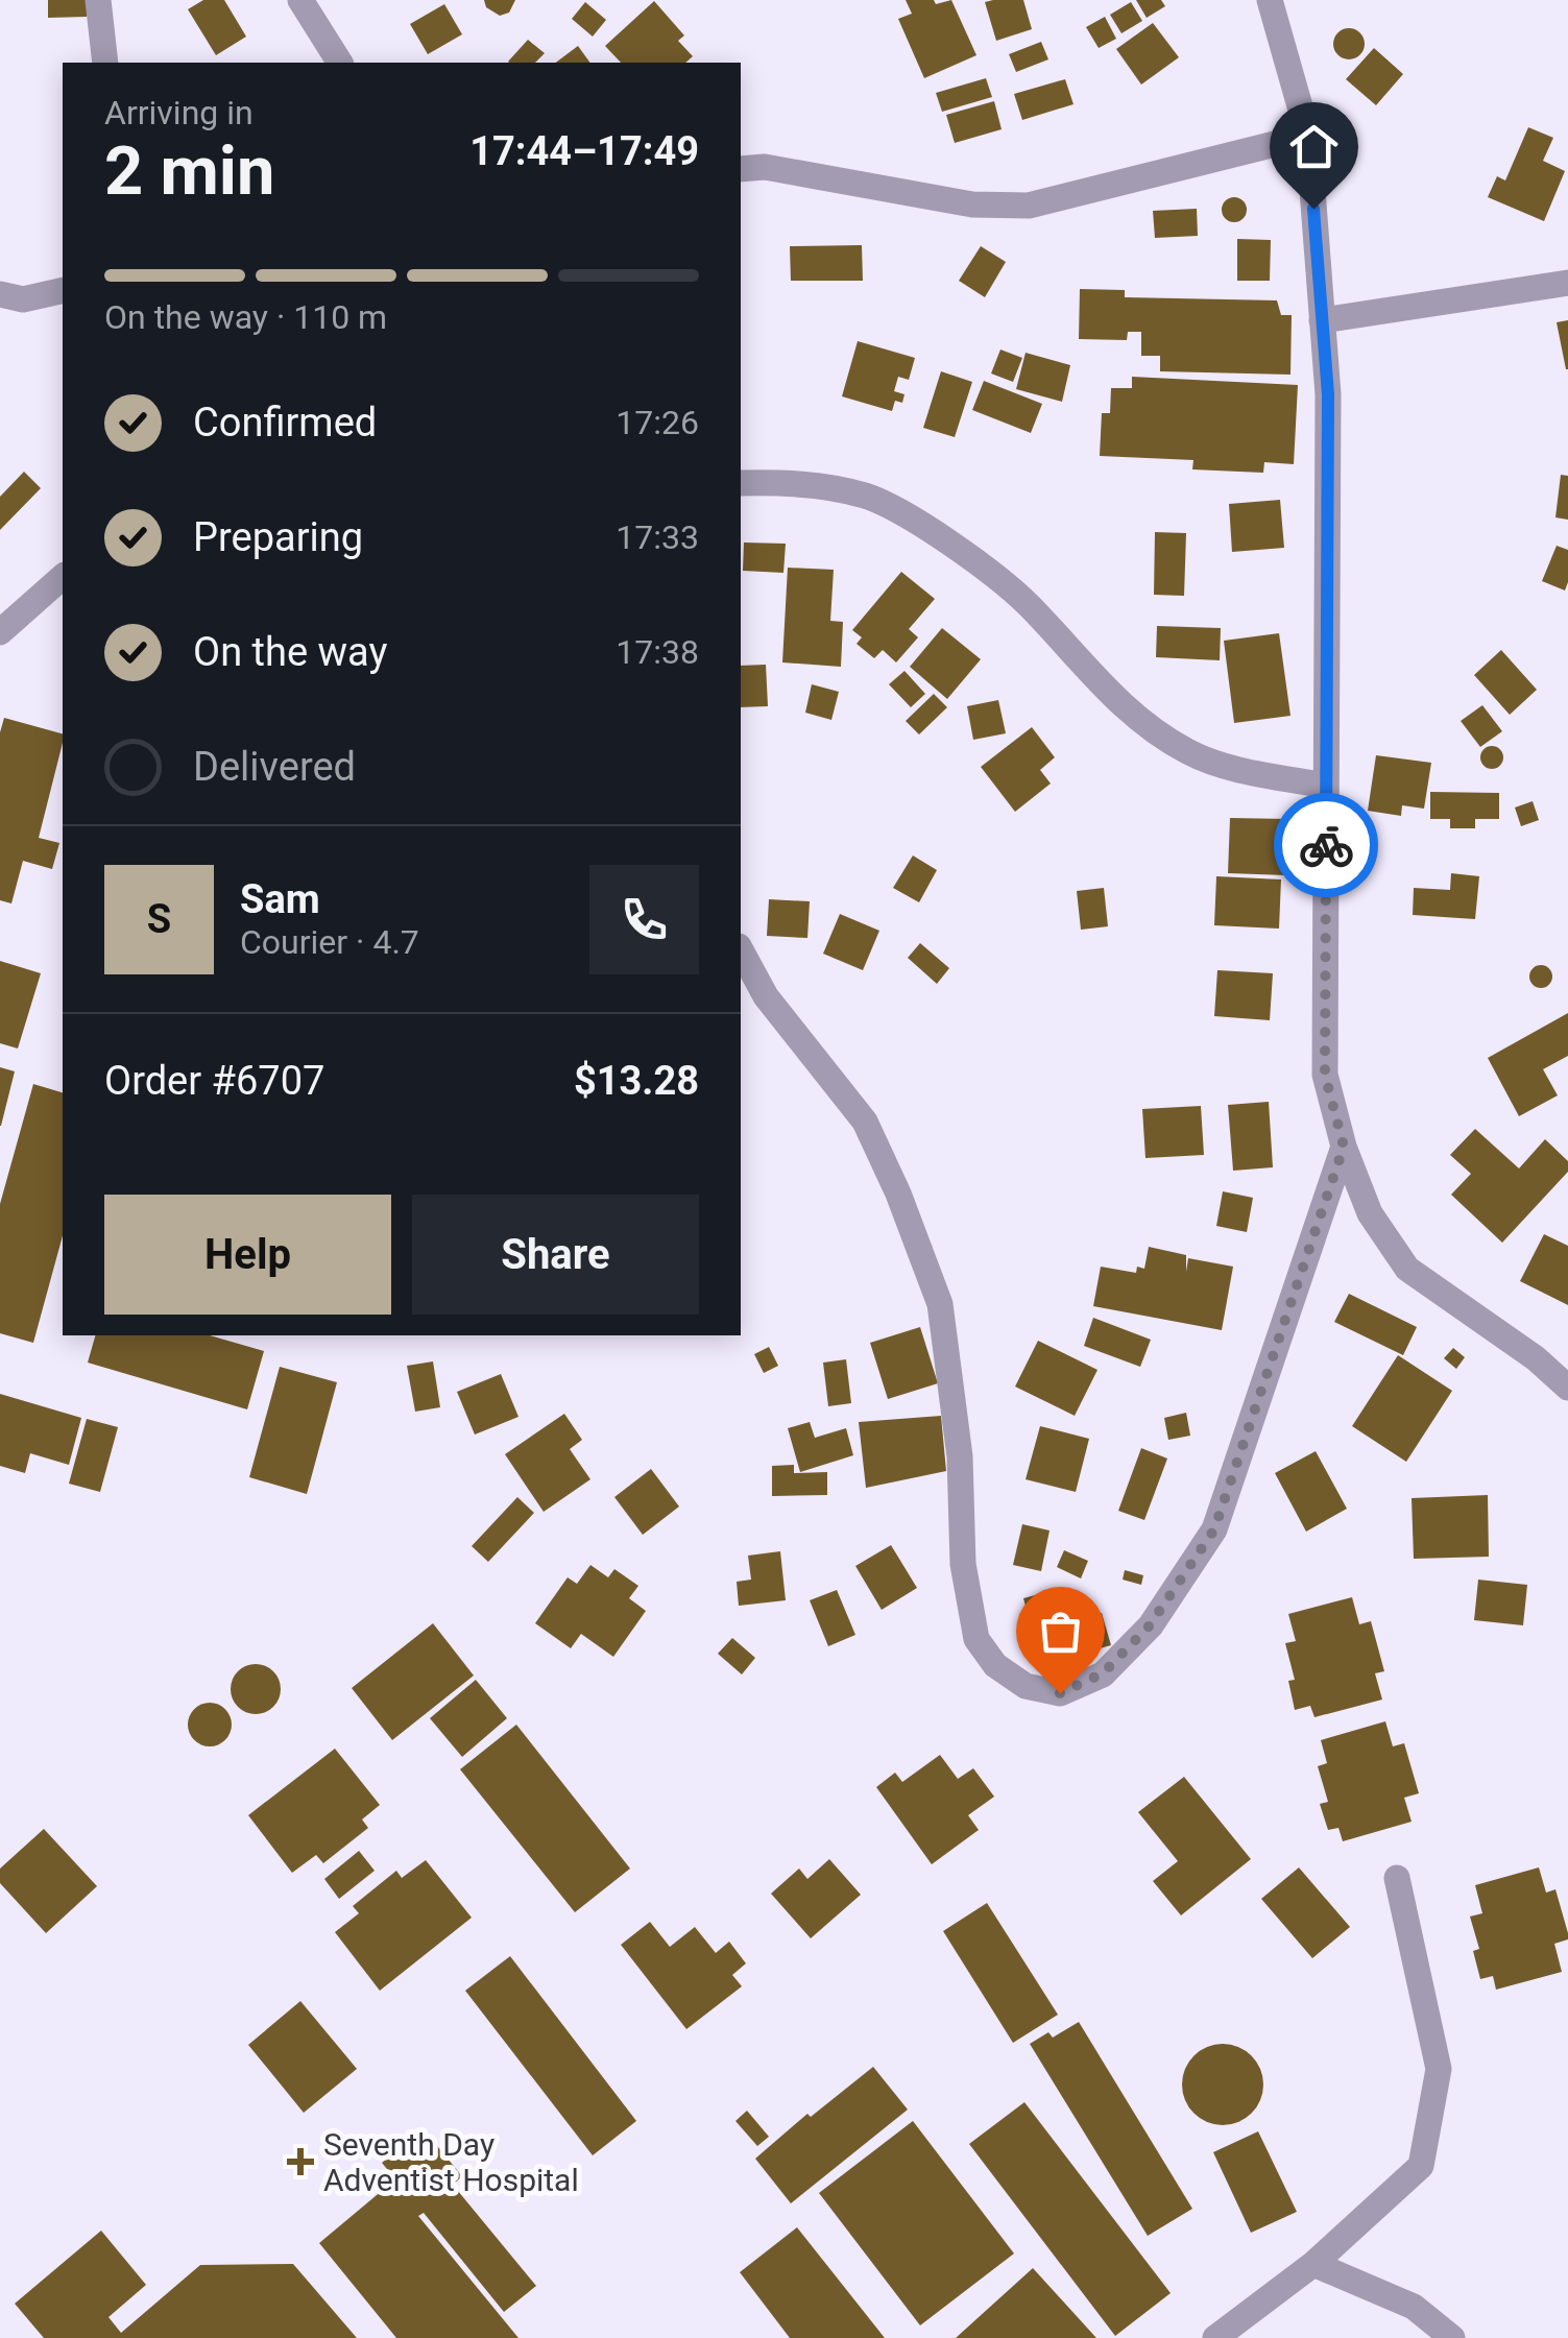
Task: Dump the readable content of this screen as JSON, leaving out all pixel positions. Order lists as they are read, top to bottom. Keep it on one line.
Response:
{"places":{"health":["Seventh Day Adventist Hospital"]},"page":{"heading":["2 min","Arriving in","17:44–17:49"],"panel":["Sam","Courier · 4.7","Order #6707","$13.28"],"bar":"On the way · 110 m","list":[["Confirmed","17:26"],["Preparing","17:33"],["On the way","17:38"],"Delivered"],"round":"S","buttons":["Help","Share"]}}
